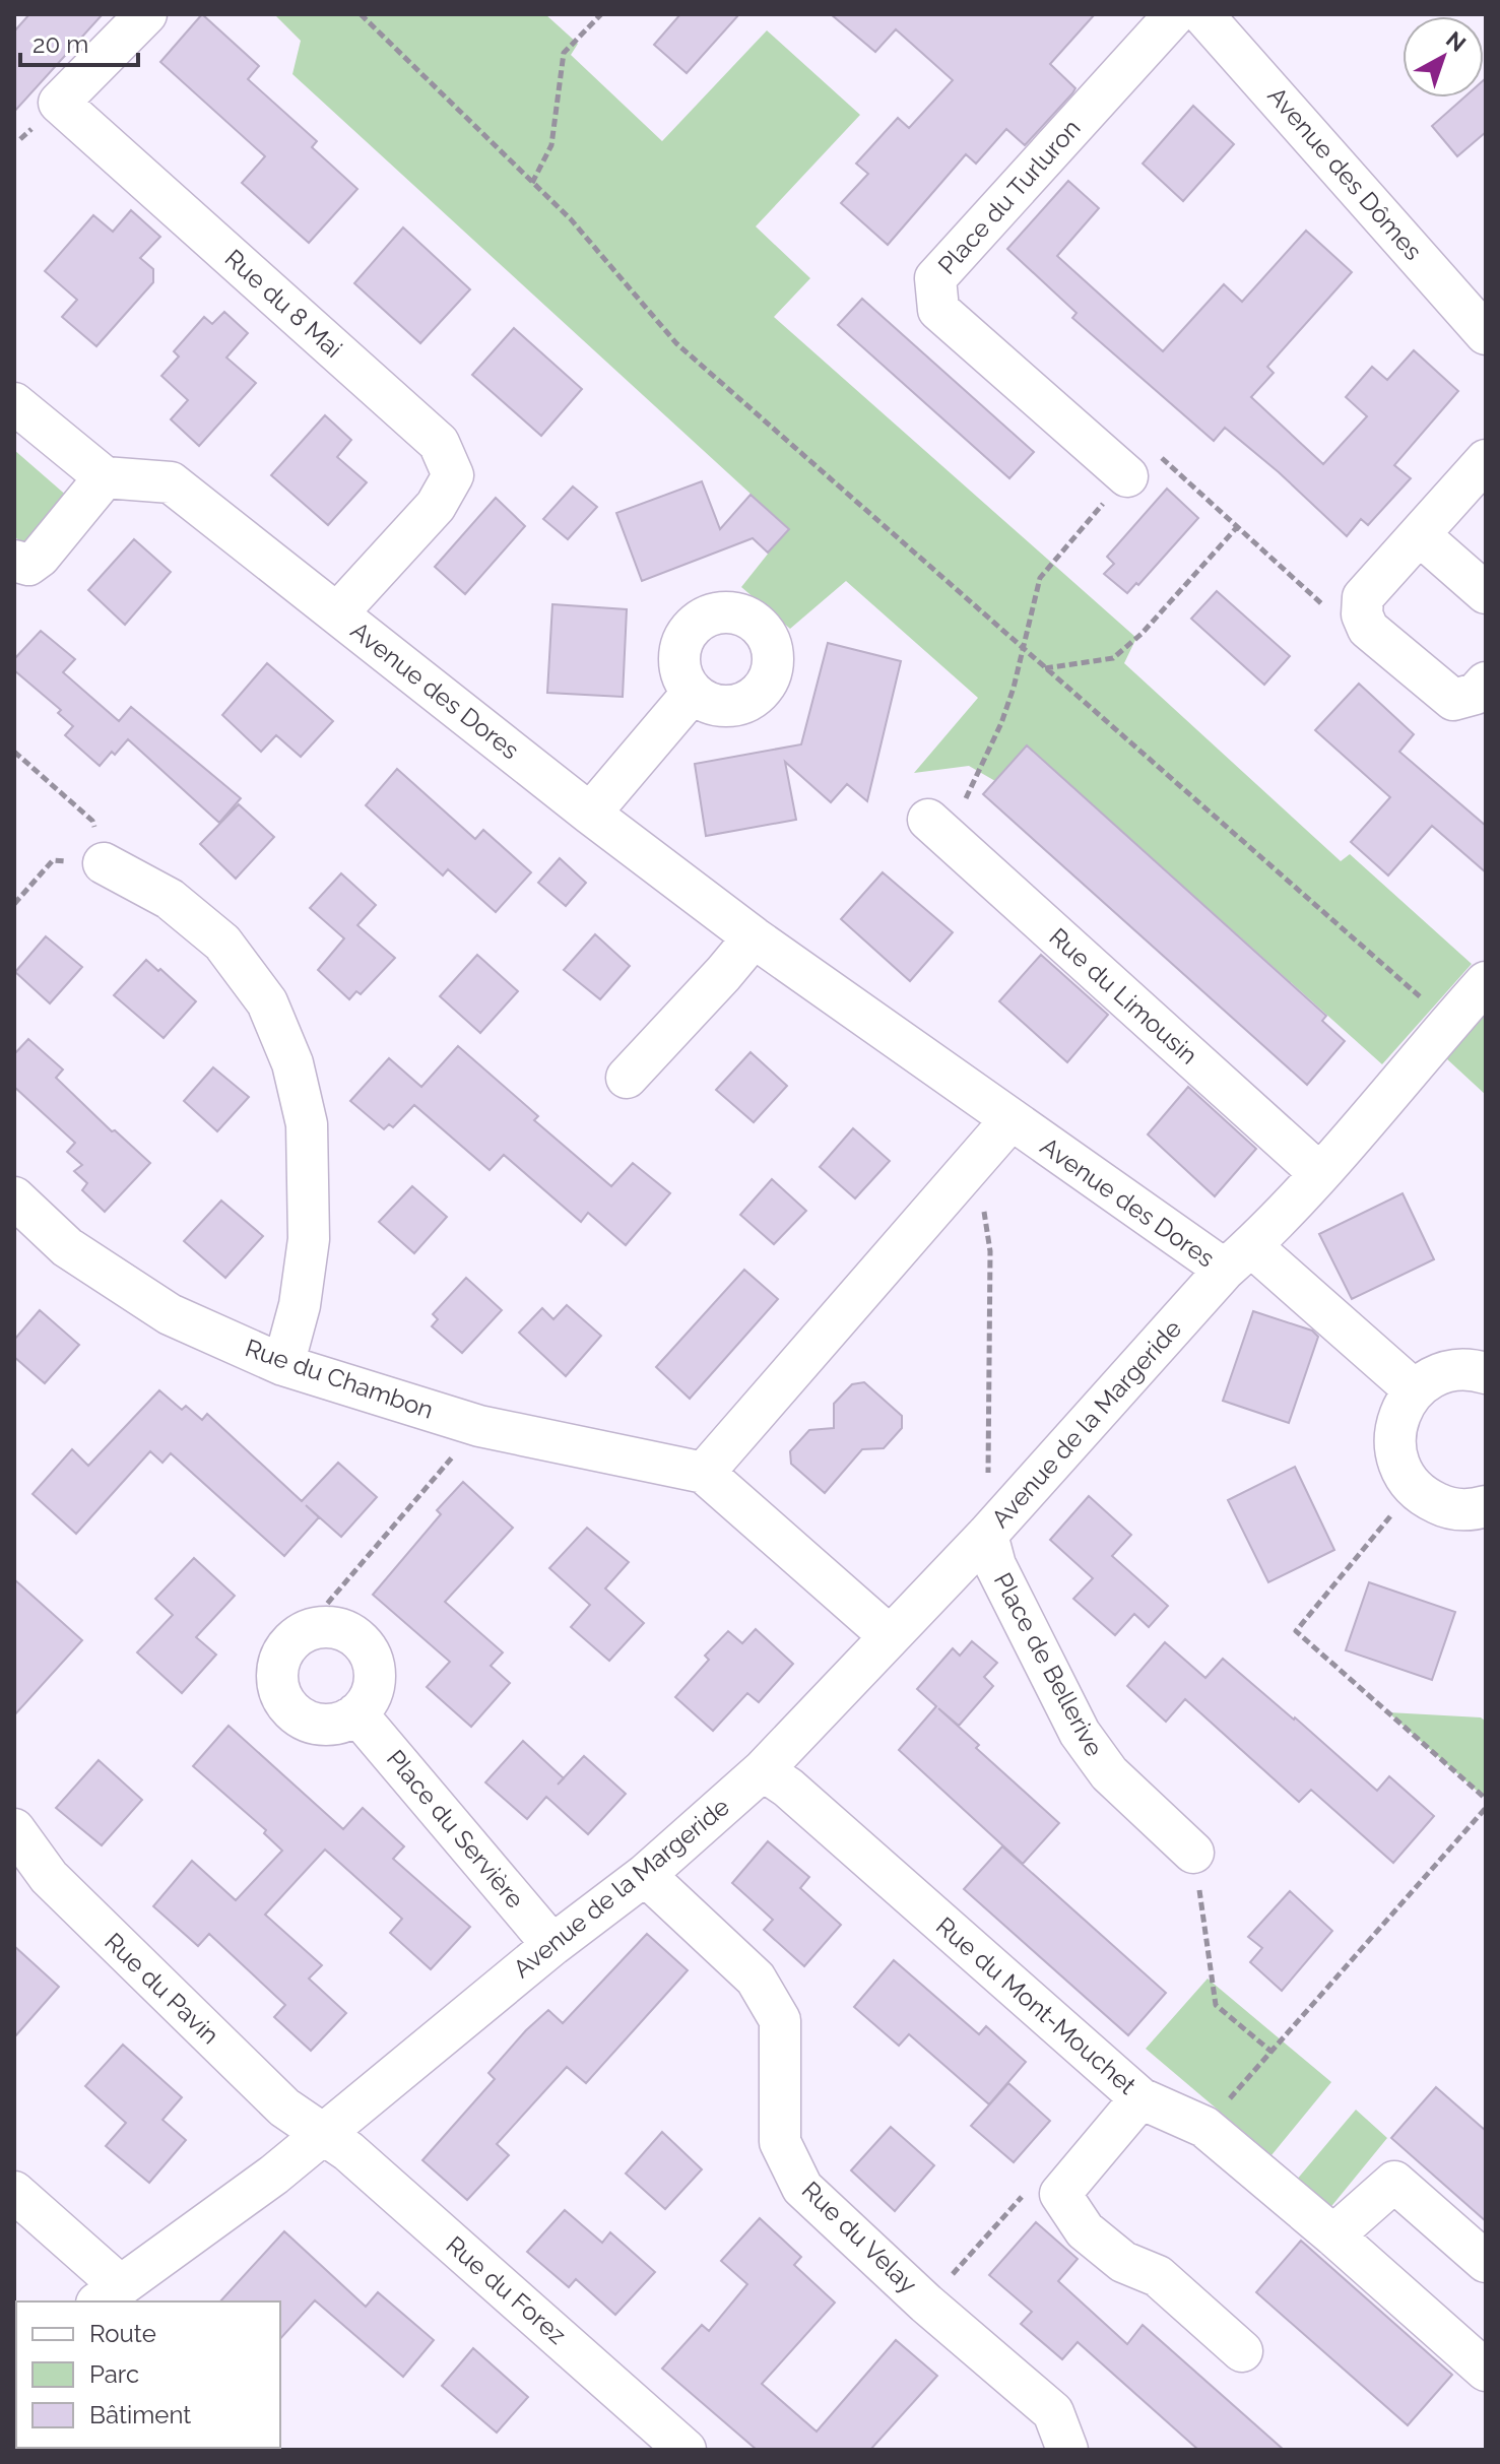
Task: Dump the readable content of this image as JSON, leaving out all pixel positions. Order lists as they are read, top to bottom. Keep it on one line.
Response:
{"streets":{"street":["Avenue des Dômes","Place du Turluron","Rue du 8 Mai","Avenue des Dores","Rue du Limousin","Rue du Chambon","Avenue de la Margeride","Place de Bellerive","Place du Servière","Rue du Pavin","Rue du Mont-Mouchet","Rue du Velay","Rue du Forez"]},"crossings":[["Rue du 8 Mai","Avenue des Dores"],["Avenue des Dores","Rue du Limousin"],["Avenue des Dores","Avenue de la Margeride"],["Rue du Chambon","Avenue de la Margeride"],["Avenue de la Margeride","Place de Bellerive"],["Avenue de la Margeride","Place du Servière"],["Avenue de la Margeride","Rue du Pavin"],["Avenue de la Margeride","Rue du Mont-Mouchet"],["Avenue de la Margeride","Rue du Velay"],["Avenue de la Margeride","Rue du Forez"],["Rue du Pavin","Rue du Forez"]],"legend":["Route","Parc","Bâtiment"],"scale_bar":"20 m","north":"top right"}
